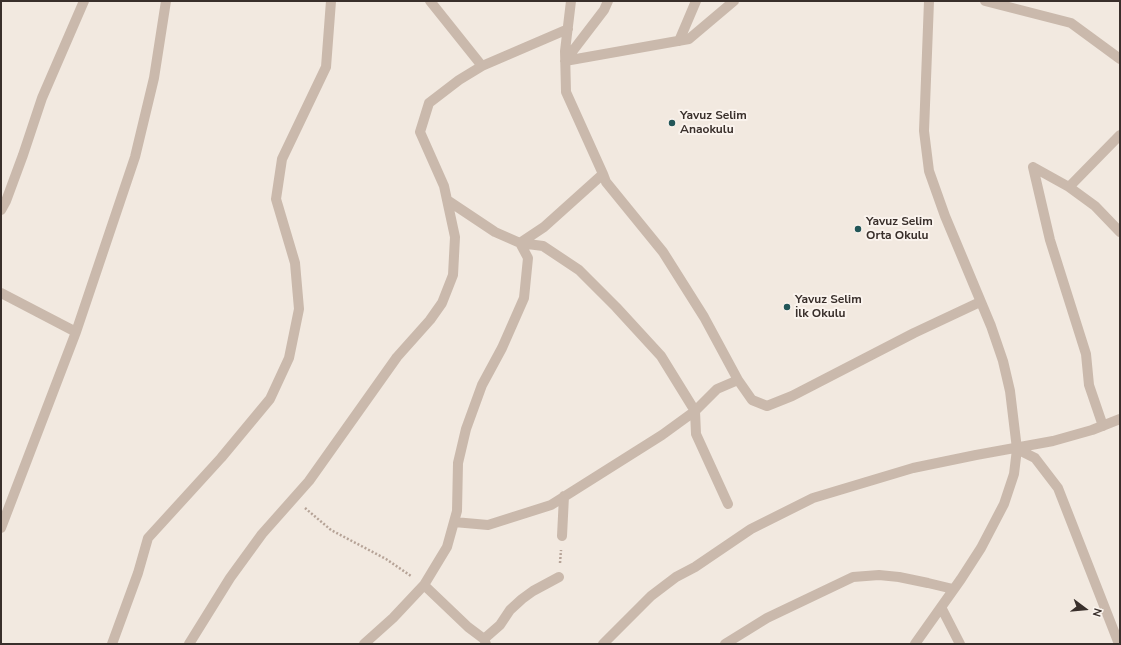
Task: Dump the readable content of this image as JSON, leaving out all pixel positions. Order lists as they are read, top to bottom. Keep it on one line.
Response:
{"places":["Yavuz Selim Anaokulu","Yavuz Selim Orta Okulu","Yavuz Selim İlk Okulu"],"north":"right"}
